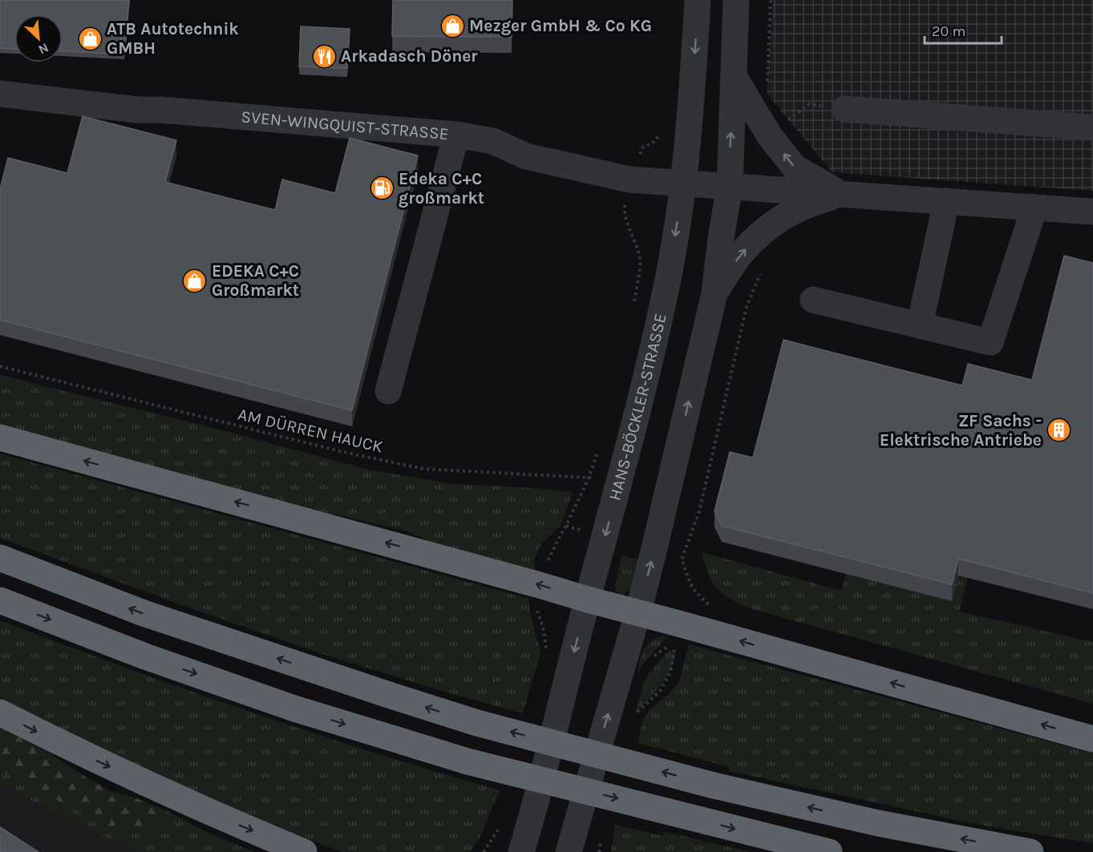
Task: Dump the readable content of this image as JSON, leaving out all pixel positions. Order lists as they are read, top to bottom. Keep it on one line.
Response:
{"streets":{"street":["SVEN-WINGQUIST-STRASSE","HANS-BÖCKLER-STRASSE"],"path":["AM DÜRREN HAUCK"]},"crossings":[["SVEN-WINGQUIST-STRASSE","HANS-BÖCKLER-STRASSE"],["HANS-BÖCKLER-STRASSE","AM DÜRREN HAUCK"]],"places":{"shop":["Mezger GmbH & Co KG","ATB Autotechnik GMBH","EDEKA C+C Großmarkt"],"restaurant":["Arkadasch Döner"],"fuel station":["Edeka C+C großmarkt"],"building":["ZF Sachs - Elektrische Antriebe"]},"scale_bar":"20 m","north":"bottom right"}
